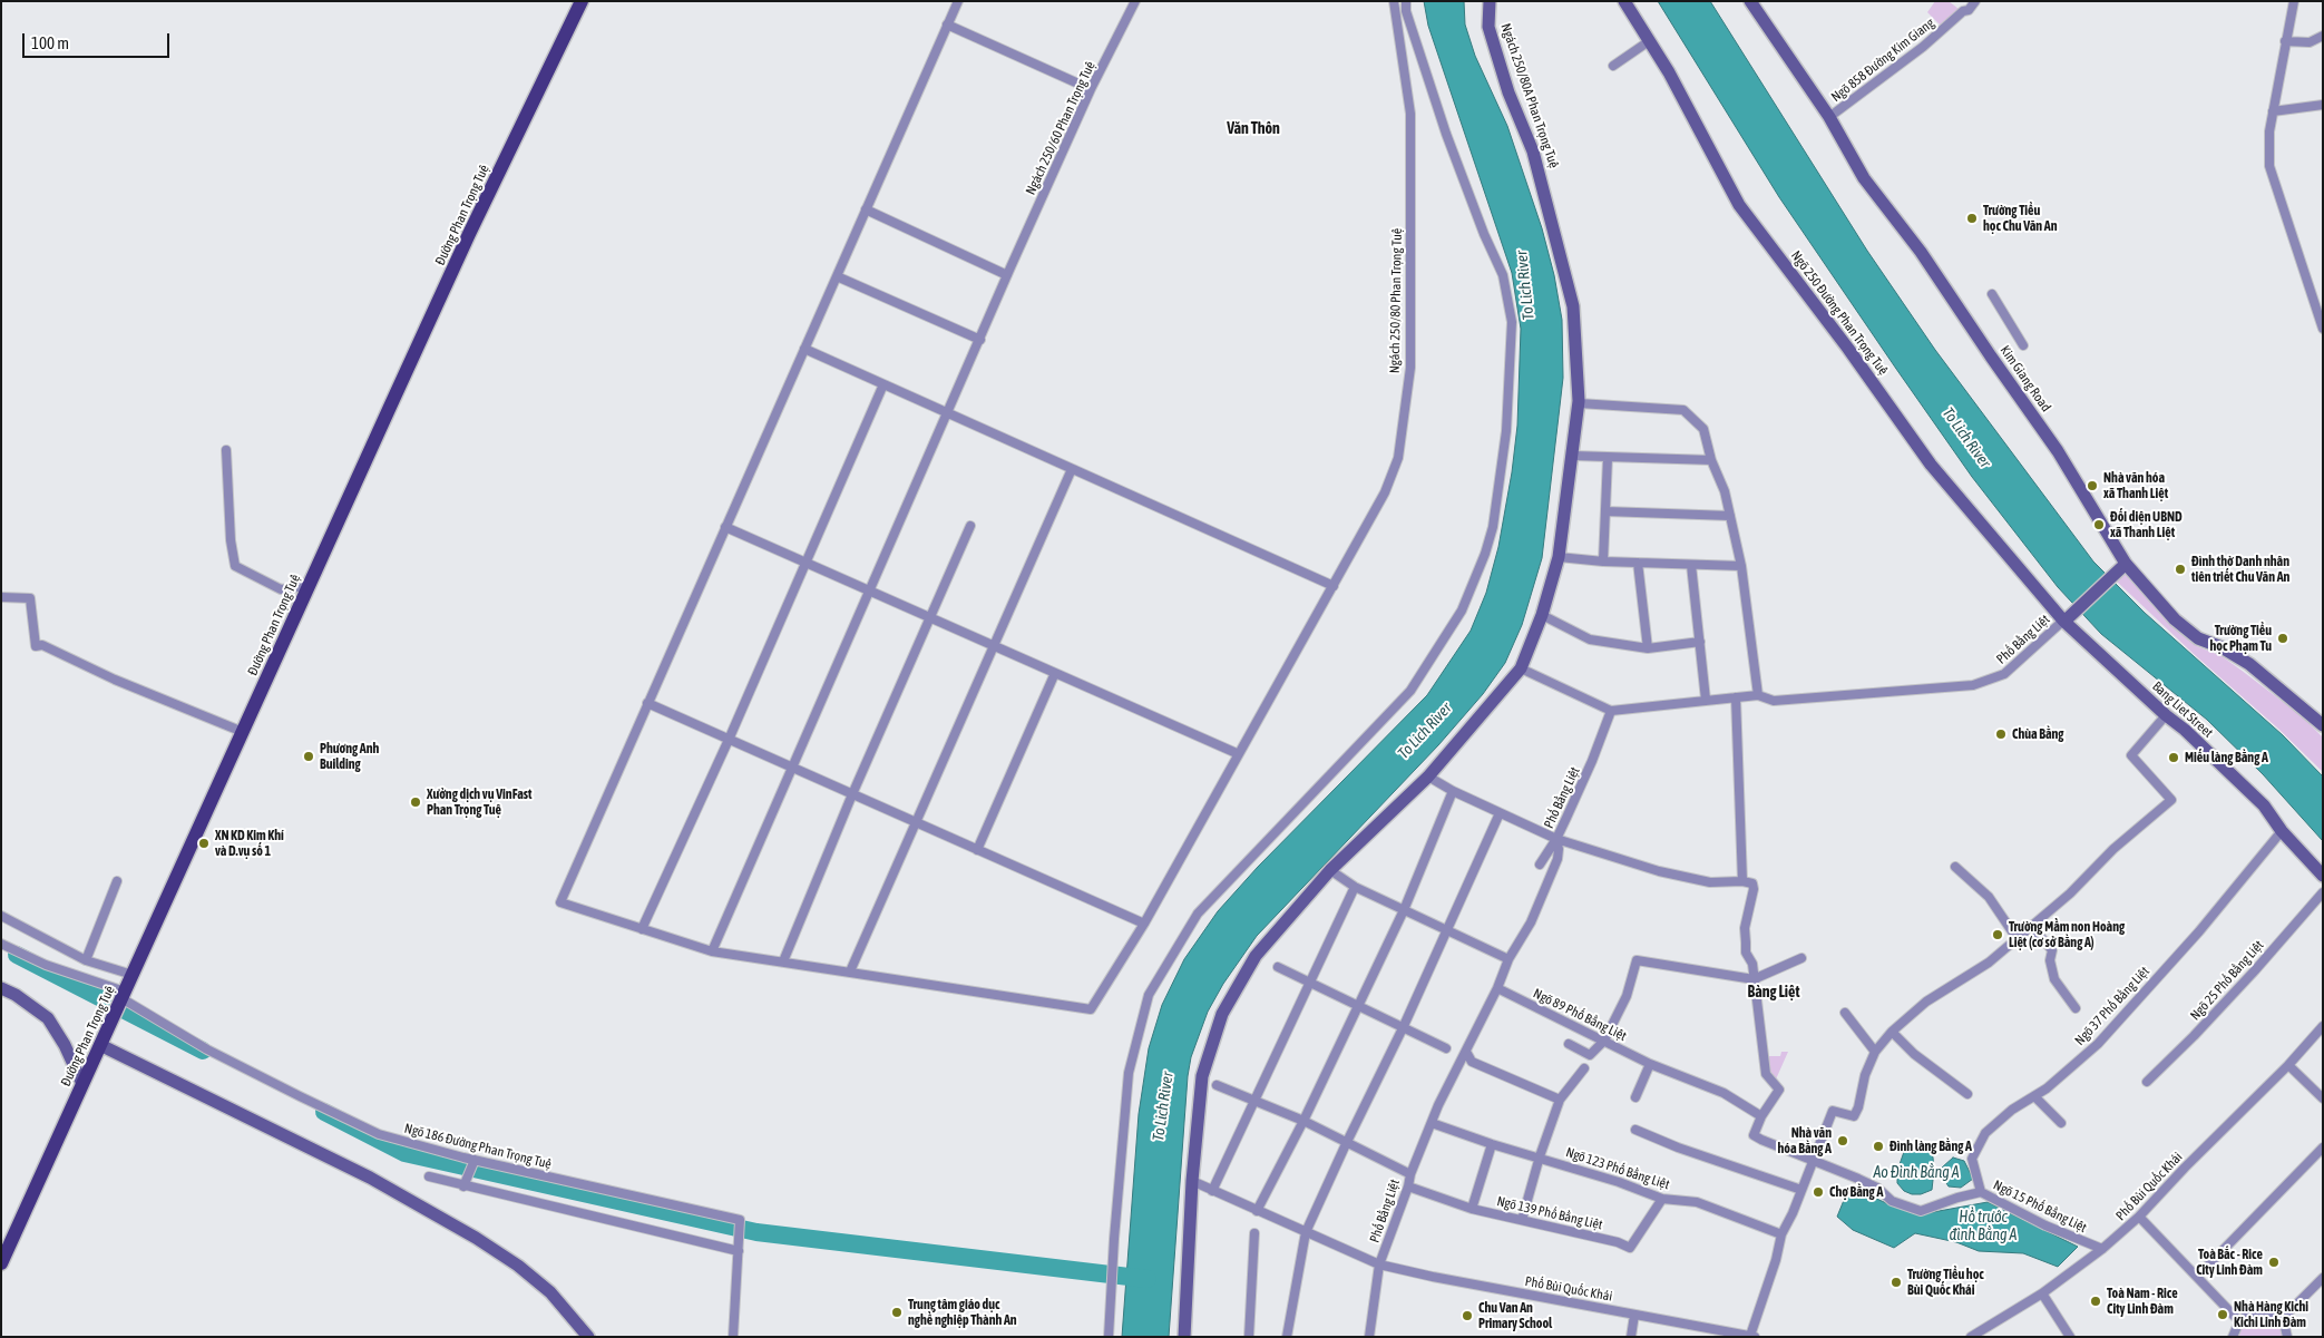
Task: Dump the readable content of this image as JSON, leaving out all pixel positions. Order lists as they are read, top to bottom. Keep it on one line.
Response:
{"streets":{"main road":["Đường Phan Trọng Tuệ"],"street":["Ngõ 858 Đường Kim Giang","Ngách 250/80A Phan Trọng Tuệ","Ngách 250/60 Phan Trọng Tuệ","Ngách 250/80 Phan Trọng Tuệ","Ngõ 250 Đường Phan Trọng Tuệ","Kim Giang Road","Phố Bằng Liệt","Bang Liet Street","Ngõ 25 Phố Bằng Liệt","Ngõ 37 Phố Bằng Liệt","Ngõ 89 Phố Bằng Liệt","Ngõ 186 Đường Phan Trọng Tuệ","Ngõ 123 Phố Bằng Liệt","Phố Bùi Quốc Khái","Ngõ 15 Phố Bằng Liệt","Ngõ 139 Phố Bằng Liệt"]},"crossings":[["Ngõ 858 Đường Kim Giang","Kim Giang Road"],["Ngách 250/80A Phan Trọng Tuệ","Phố Bùi Quốc Khái"],["Đường Phan Trọng Tuệ","Ngõ 186 Đường Phan Trọng Tuệ"],["Ngõ 250 Đường Phan Trọng Tuệ","Phố Bằng Liệt"],["Ngõ 250 Đường Phan Trọng Tuệ","Bang Liet Street"],["Phố Bằng Liệt","Bang Liet Street"],["Phố Bằng Liệt","Ngõ 89 Phố Bằng Liệt"],["Phố Bằng Liệt","Ngõ 123 Phố Bằng Liệt"],["Phố Bằng Liệt","Phố Bùi Quốc Khái"],["Phố Bằng Liệt","Ngõ 139 Phố Bằng Liệt"],["Bang Liet Street","Ngõ 37 Phố Bằng Liệt"],["Ngõ 37 Phố Bằng Liệt","Ngõ 15 Phố Bằng Liệt"],["Ngõ 123 Phố Bằng Liệt","Ngõ 139 Phố Bằng Liệt"],["Phố Bùi Quốc Khái","Ngõ 15 Phố Bằng Liệt"]],"districts":["Văn Thôn","Bàng Liệt"],"water":["To Lich River","Ao Đình Bằng A","Hồ trước đình Bằng A"],"places":["Trường Tiểu học Chu Văn An","Nhà văn hóa xã Thanh Liệt","Đối diện UBND xã Thanh Liệt","Đình thờ Danh nhân tiên triết Chu Văn An","Trường Tiểu học Phạm Tu","Chùa Bằng","Phương Anh Building","Miếu làng Bằng A","Xưởng dịch vụ VinFast Phan Trọng Tuệ","XN KD Kim Khí và D.vụ số 1","Trường Mầm non Hoàng Liệt (cơ sở Bằng A)","Nhà văn hóa Bằng A","Đình làng Bằng A","Chợ Bằng A","Toà Bắc - Rice City Linh Đàm","Trường Tiểu học Bùi Quốc Khái","Toà Nam - Rice City Linh Đàm","Trung tâm giáo dục nghề nghiệp Thành An","Nhà Hàng Kichi Kichi Linh Đàm","Chu Van An Primary School"],"scale_bar":"100 m"}
